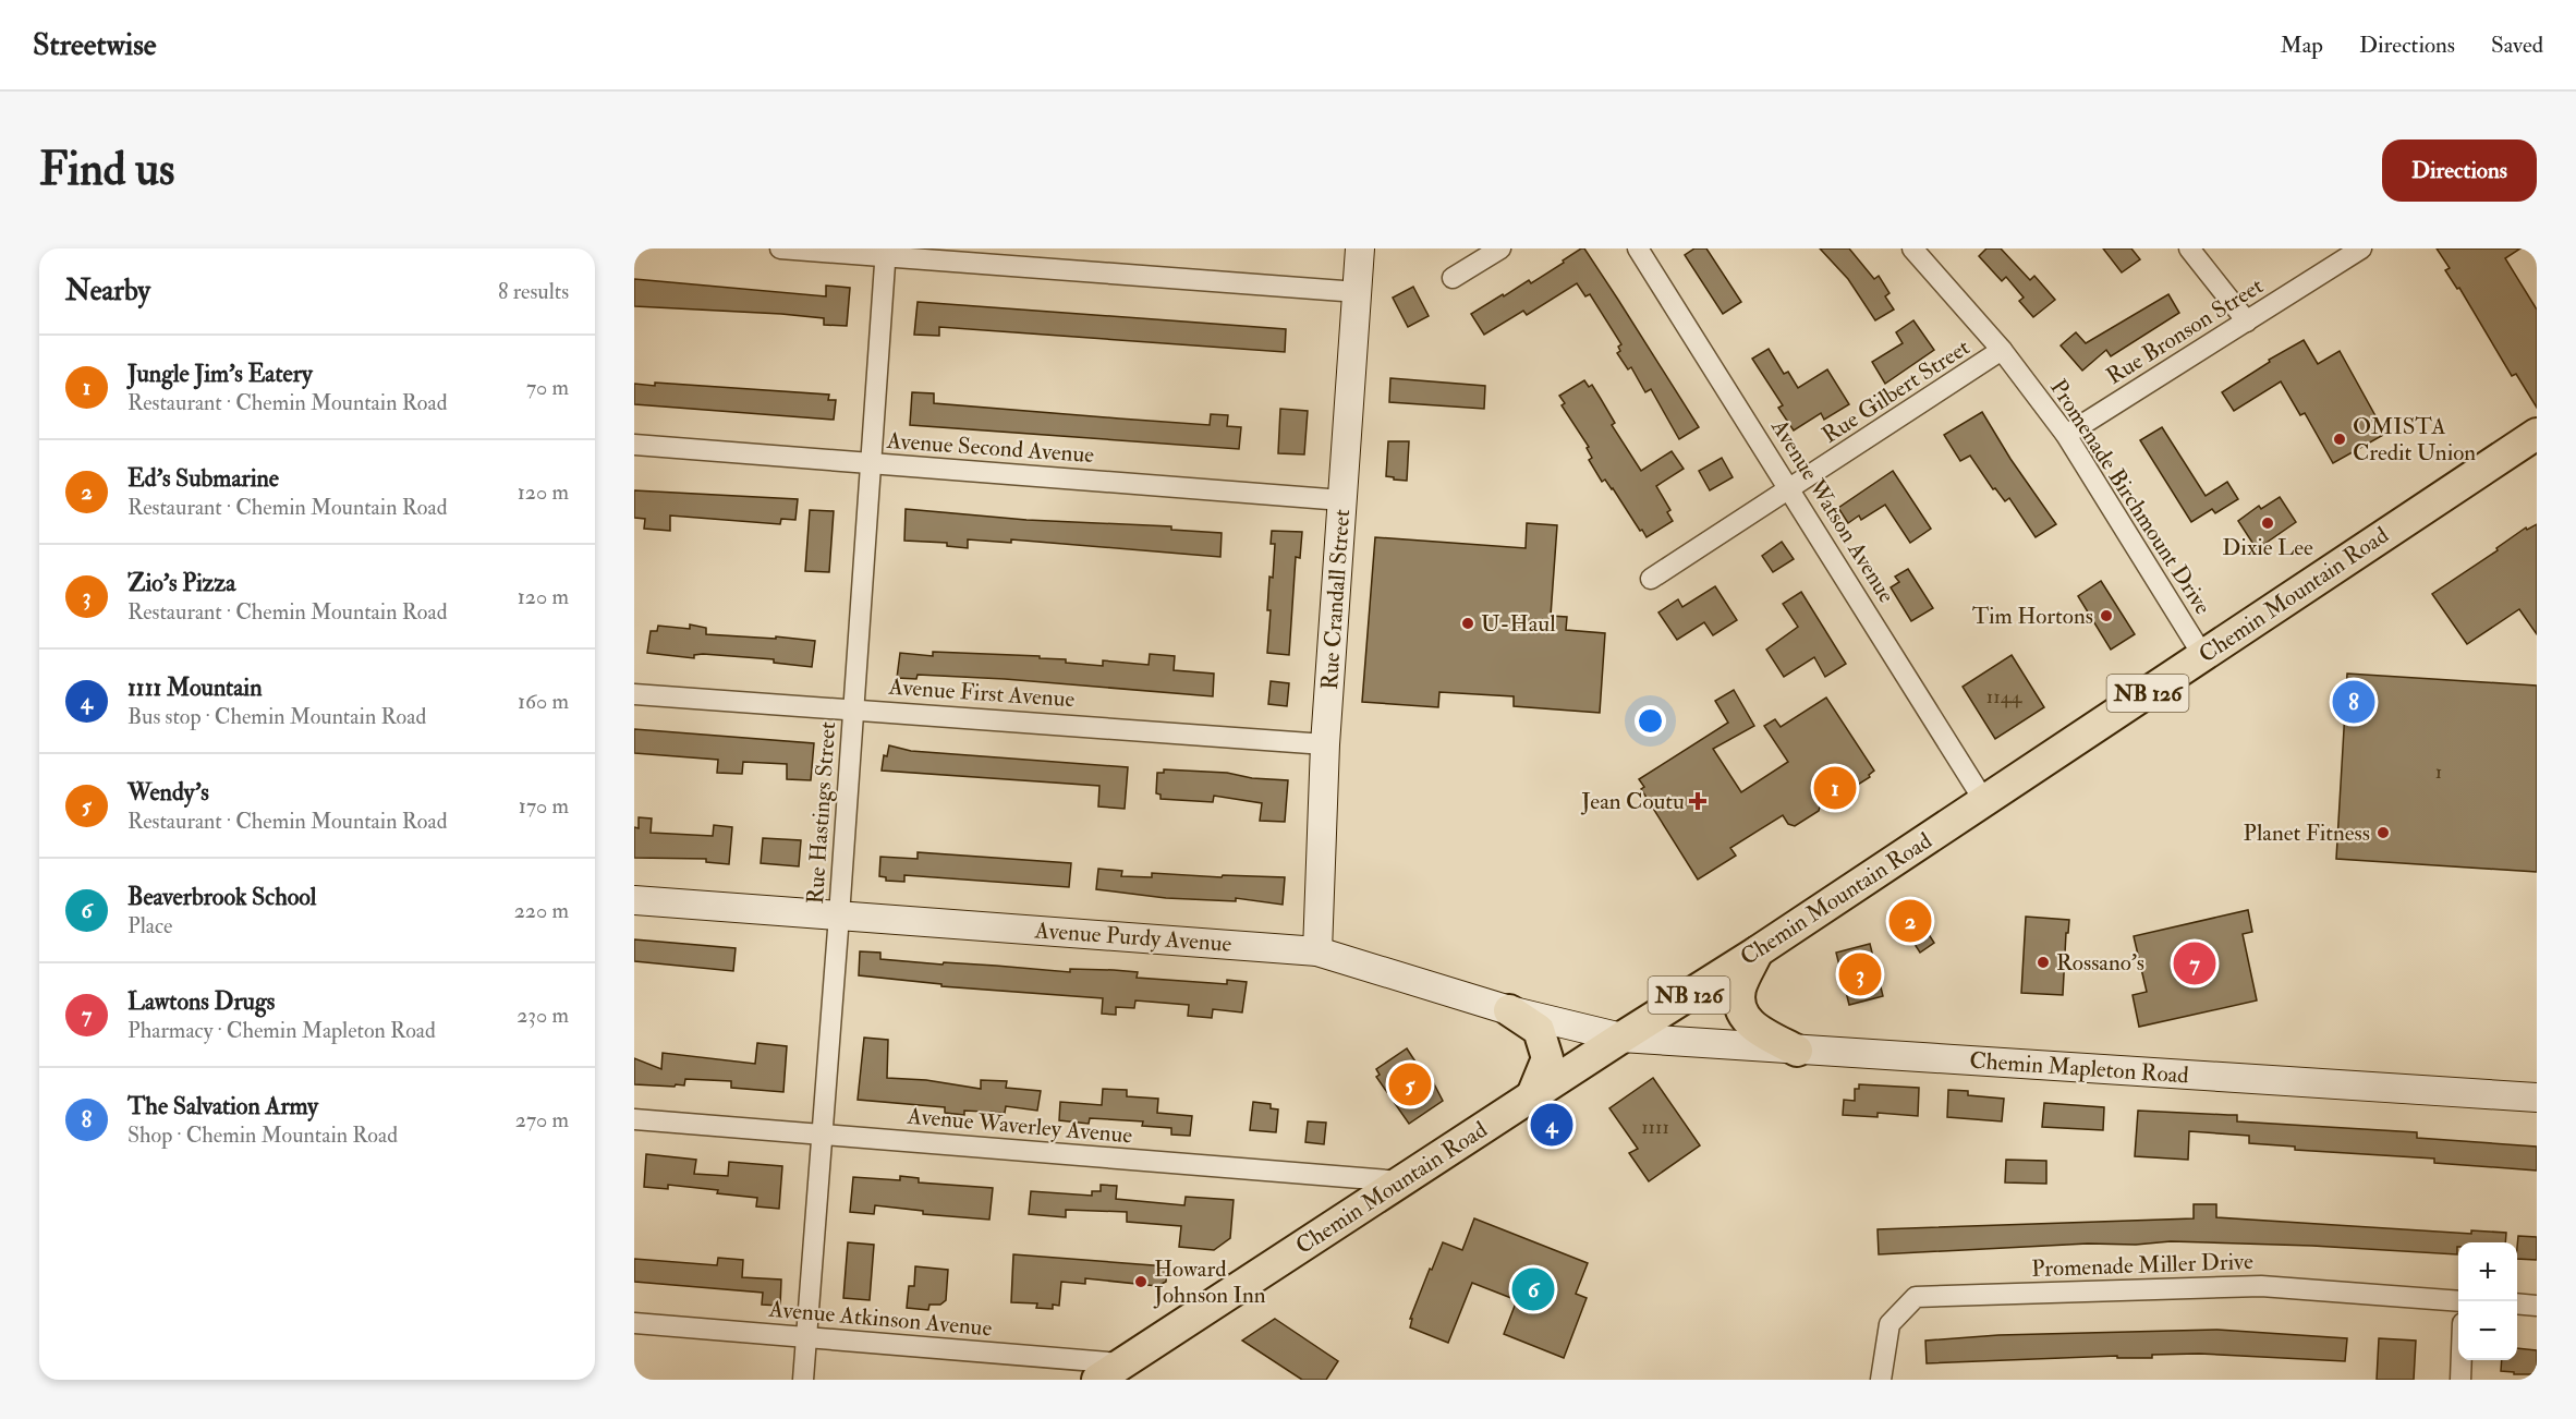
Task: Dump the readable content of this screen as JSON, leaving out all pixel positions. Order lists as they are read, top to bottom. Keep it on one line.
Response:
{"streets":{"main road":["Chemin Mountain Road","NB 126"],"street":["Rue Bronson Street","Rue Gilbert Street","Avenue Second Avenue","Promenade Birchmount Drive","Avenue Watson Avenue","Rue Crandall Street","Avenue First Avenue","Rue Hastings Street","Avenue Purdy Avenue","Chemin Mapleton Road","Avenue Waverley Avenue","Promenade Miller Drive","Avenue Atkinson Avenue"]},"crossings":[["Rue Bronson Street","Promenade Birchmount Drive"],["Rue Gilbert Street","Promenade Birchmount Drive"],["Rue Gilbert Street","Avenue Watson Avenue"],["Avenue Second Avenue","Rue Crandall Street"],["Avenue Second Avenue","Rue Hastings Street"],["Promenade Birchmount Drive","Chemin Mountain Road"],["Avenue Watson Avenue","Chemin Mountain Road"],["Chemin Mountain Road","Avenue Purdy Avenue"],["Chemin Mountain Road","Chemin Mapleton Road"],["Chemin Mountain Road","Avenue Waverley Avenue"],["Chemin Mountain Road","Avenue Atkinson Avenue"],["Rue Crandall Street","Avenue First Avenue"],["Rue Crandall Street","Avenue Purdy Avenue"],["Avenue First Avenue","Rue Hastings Street"],["Rue Hastings Street","Avenue Purdy Avenue"],["Rue Hastings Street","Avenue Waverley Avenue"],["Rue Hastings Street","Avenue Atkinson Avenue"],["Avenue Purdy Avenue","Chemin Mapleton Road"]],"places":{"other":["OMISTA Credit Union","Dixie Lee","Tim Hortons","U-Haul","Planet Fitness","Rossano's","Howard Johnson Inn"],"health":["Jean Coutu"]},"house_numbers":["1144","1","1111"],"page":{"header":"Streetwise","nav":["Map","Directions","Saved"],"buttons":"Directions","title":"Find us","heading":["Nearby","8 results"],"list":[{"mark":"1","name":"Jungle Jim's Eatery","note":"Restaurant · Chemin Mountain Road","value":"70 m"},{"mark":"2","name":"Ed's Submarine","note":"Restaurant · Chemin Mountain Road","value":"120 m"},{"mark":"3","name":"Zio's Pizza","note":"Restaurant · Chemin Mountain Road","value":"120 m"},{"mark":"4","name":"1111 Mountain","note":"Bus stop · Chemin Mountain Road","value":"160 m"},{"mark":"5","name":"Wendy's","note":"Restaurant · Chemin Mountain Road","value":"170 m"},{"mark":"6","name":"Beaverbrook School","note":"Place","value":"220 m"},{"mark":"7","name":"Lawtons Drugs","note":"Pharmacy · Chemin Mapleton Road","value":"230 m"},{"mark":"8","name":"The Salvation Army","note":"Shop · Chemin Mountain Road","value":"270 m"}],"pins":["8","1","2","7","3","5","4","6"],"map_buttons":["+","−"]}}
